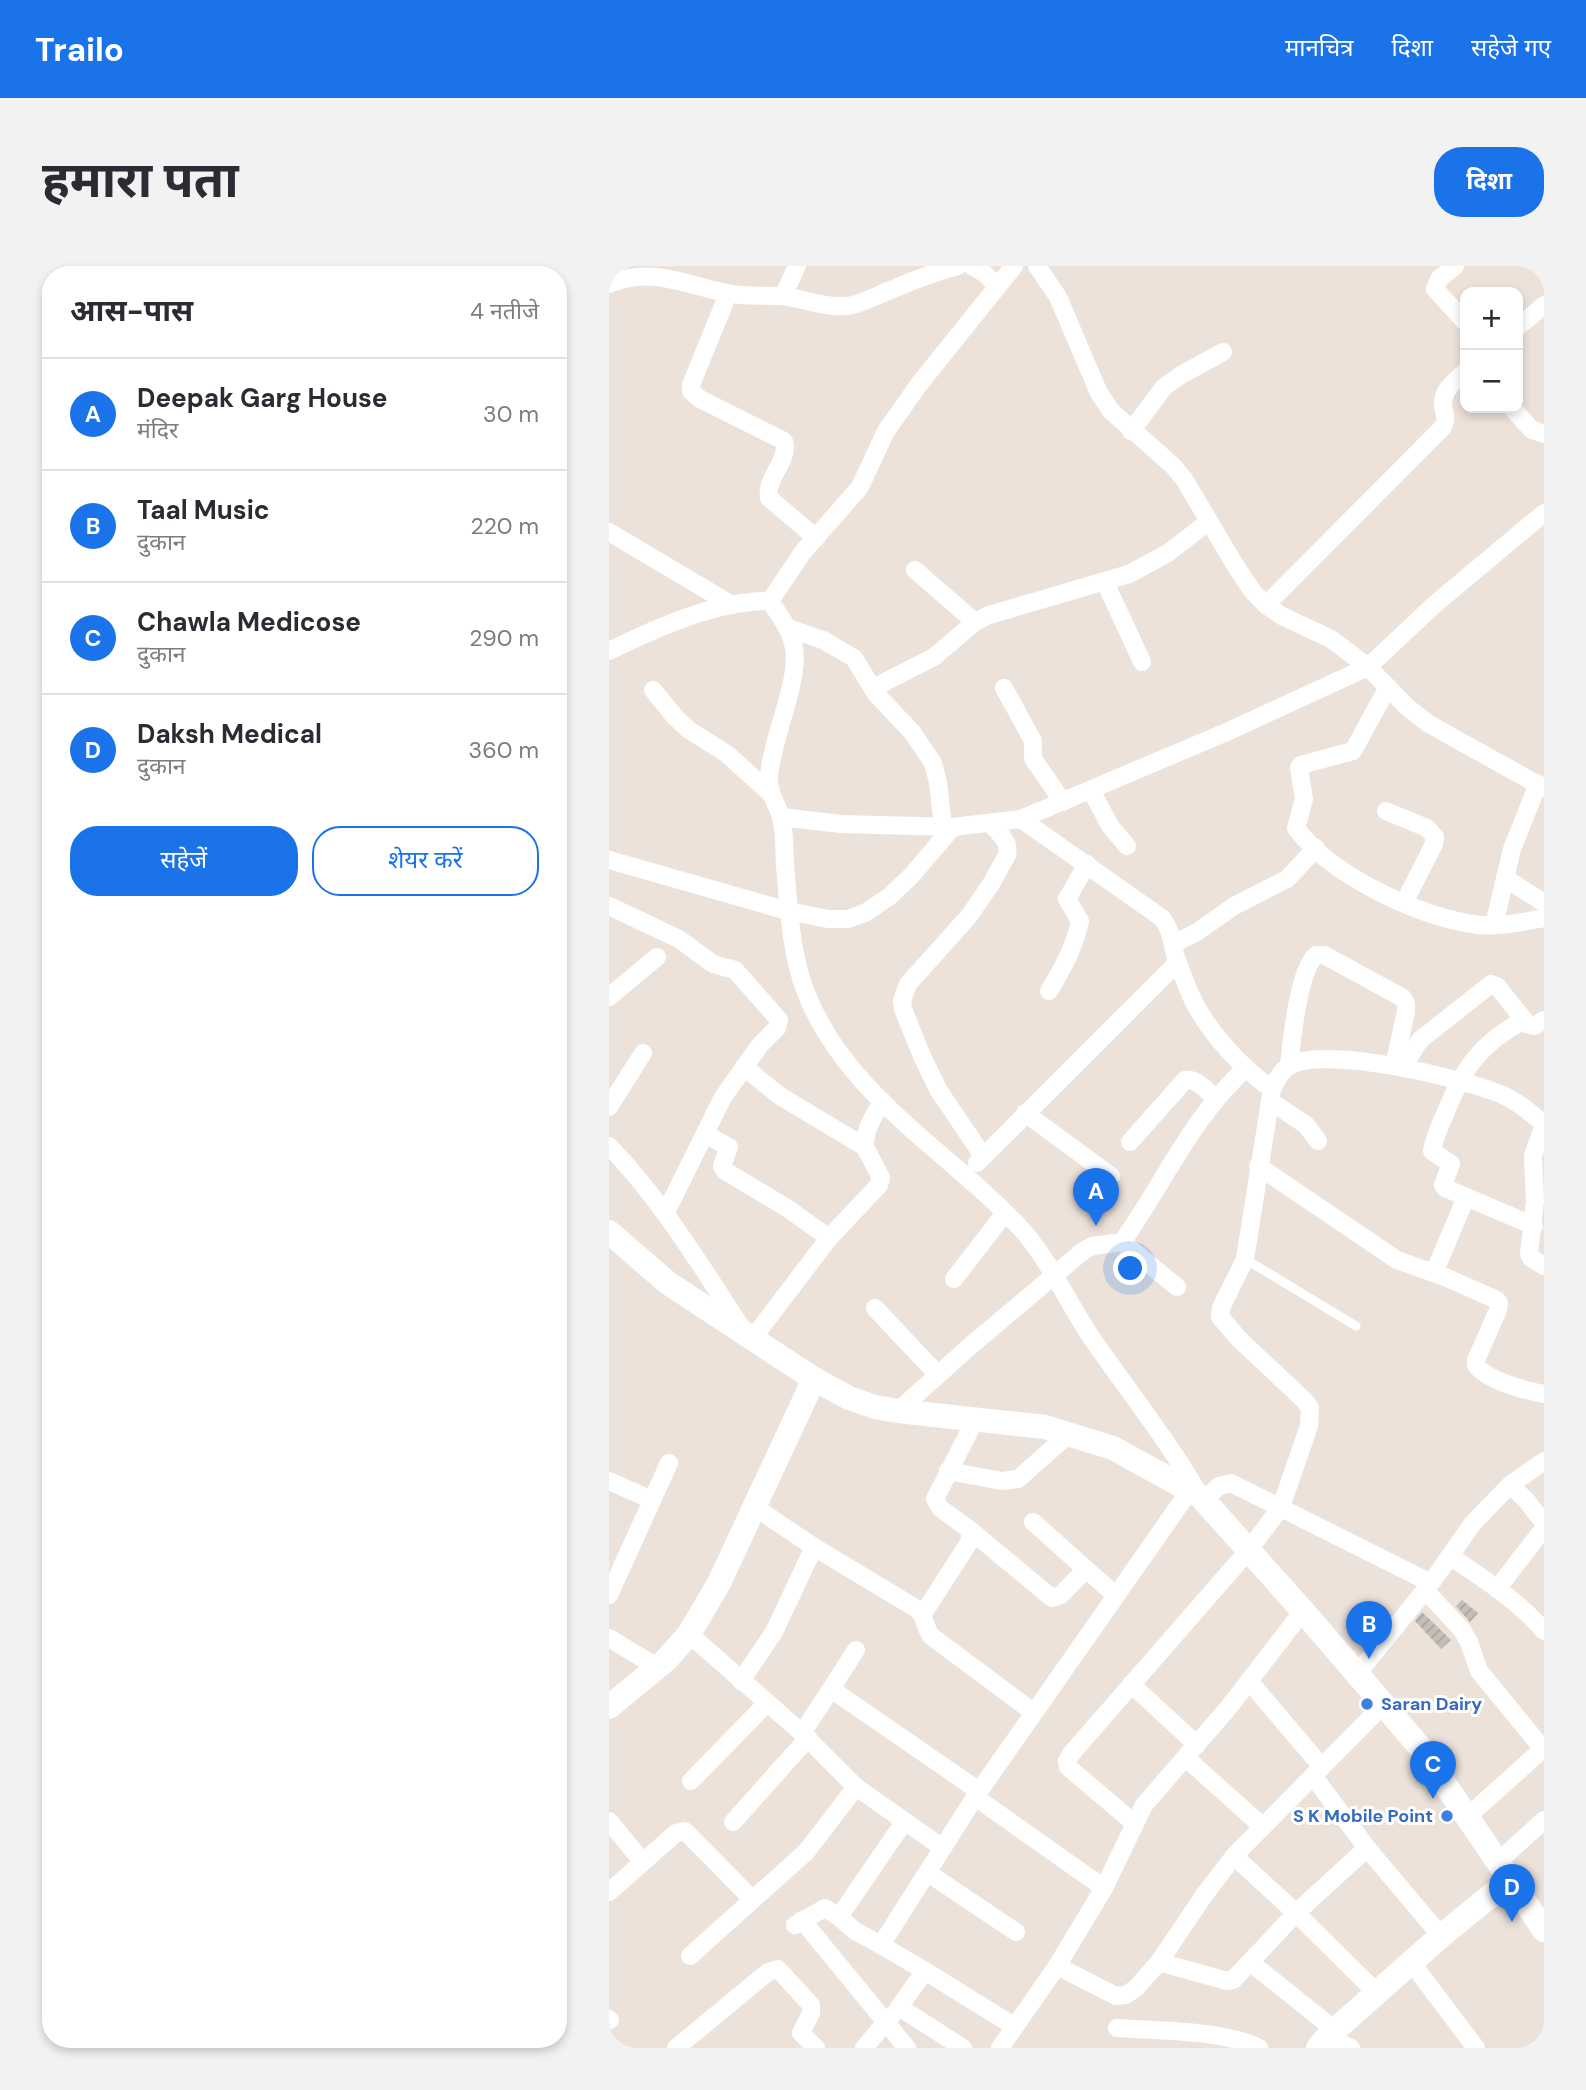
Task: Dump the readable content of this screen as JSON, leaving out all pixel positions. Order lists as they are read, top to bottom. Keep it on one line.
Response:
{"places":["Saran Dairy","S K Mobile Point"],"page":{"header":"Trailo","nav":["मानचित्र","दिशा","सहेजे गए"],"buttons":["दिशा",["सहेजें","शेयर करें"]],"title":"हमारा पता","heading":["आस-पास","4 नतीजे"],"map_buttons":["+","−"],"list":[{"mark":"A","name":"Deepak Garg House","note":"मंदिर","value":"30 m"},{"mark":"B","name":"Taal Music","note":"दुकान","value":"220 m"},{"mark":"C","name":"Chawla Medicose","note":"दुकान","value":"290 m"},{"mark":"D","name":"Daksh Medical","note":"दुकान","value":"360 m"}],"pins":["A","B","C","D"]}}
